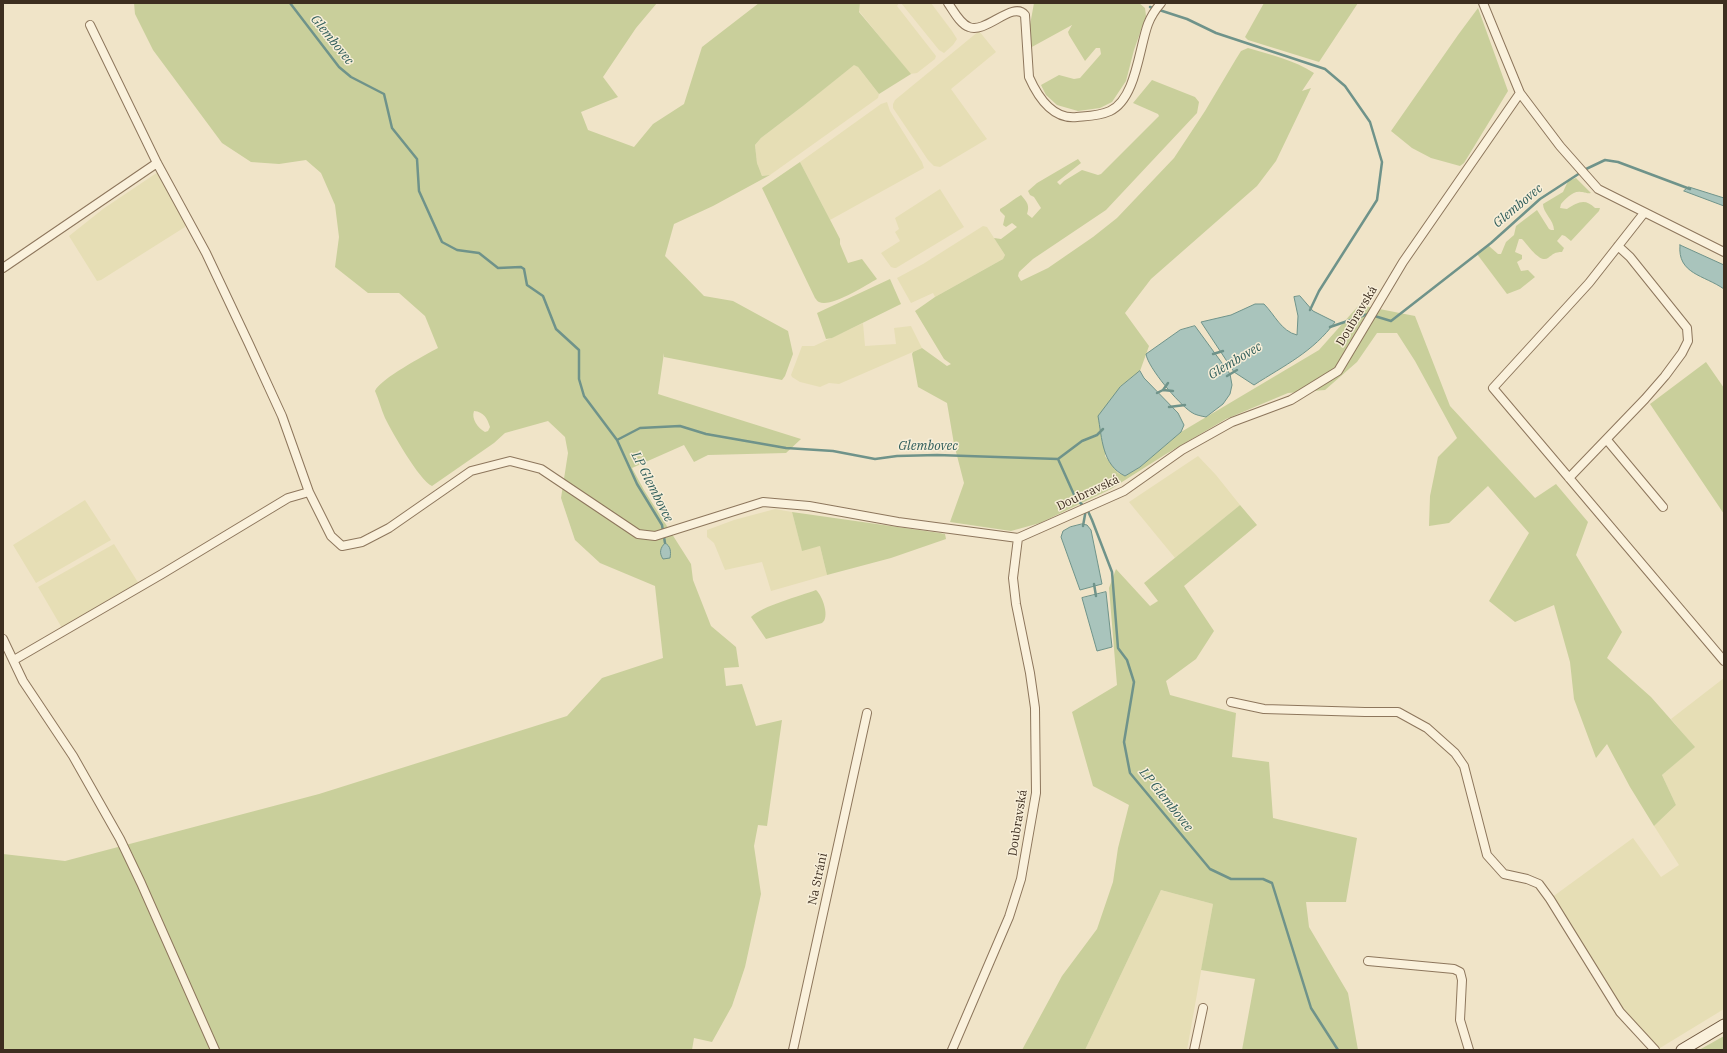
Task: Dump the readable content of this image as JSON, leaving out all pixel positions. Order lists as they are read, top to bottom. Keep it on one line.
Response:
{"streets":{"street":["Doubravská","Na Stráni"]},"water":["Glembovec","LP Glembovce"]}
